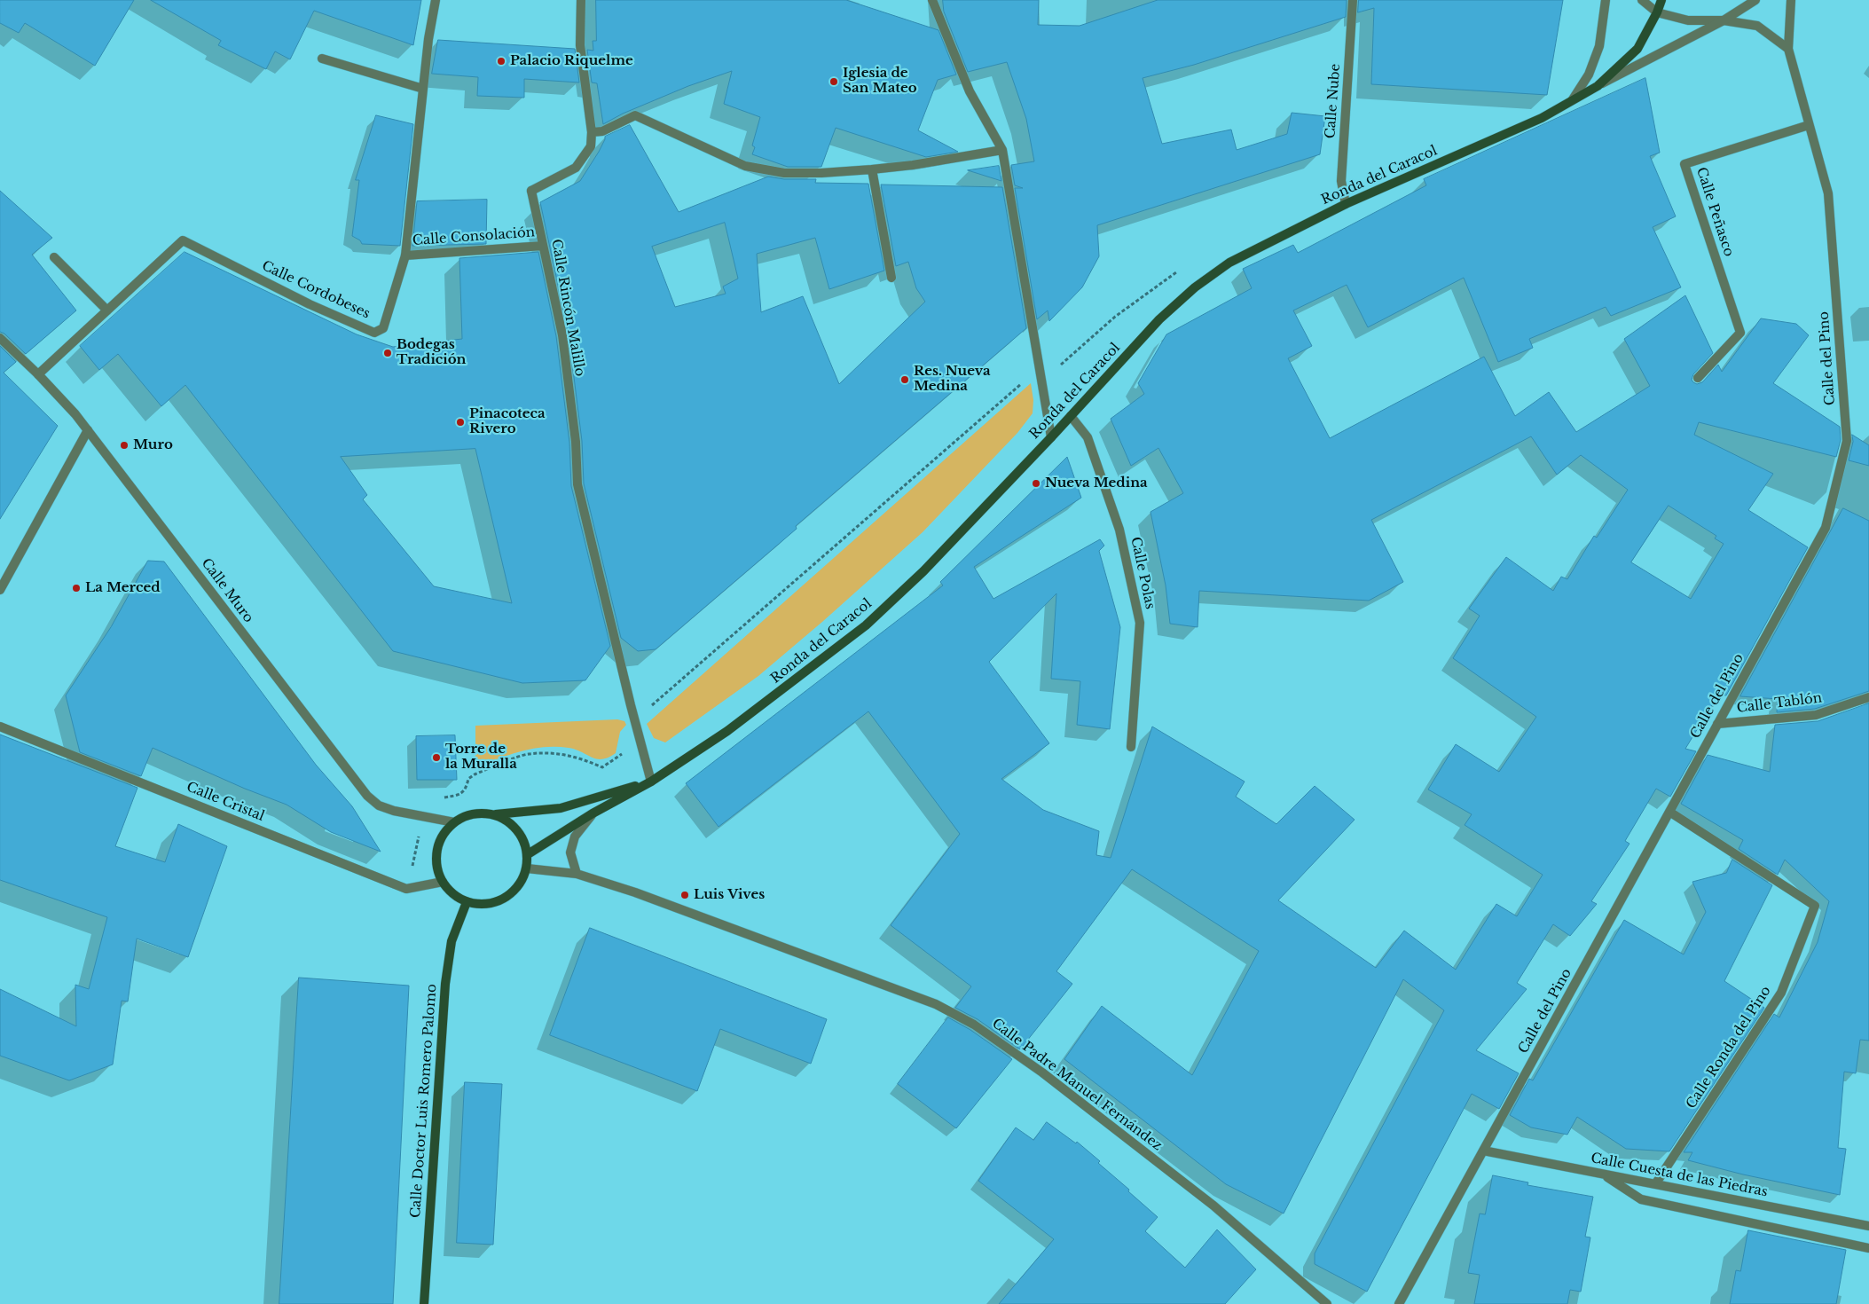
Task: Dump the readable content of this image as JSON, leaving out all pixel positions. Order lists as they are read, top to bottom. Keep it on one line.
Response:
{"streets":{"main road":["Ronda del Caracol","Calle Doctor Luis Romero Palomo"],"street":["Calle Nube","Calle Peñasco","Calle Consolación","Calle Cordobeses","Calle Rincón Malillo","Calle del Pino","Calle Polas","Calle Muro","Calle Tablón","Calle Cristal","Calle Ronda del Pino","Calle Padre Manuel Fernández","Calle Cuesta de las Piedras"]},"crossings":[["Calle Nube","Ronda del Caracol"],["Ronda del Caracol","Calle Rincón Malillo"],["Ronda del Caracol","Calle Polas"],["Ronda del Caracol","Calle Muro"],["Ronda del Caracol","Calle Padre Manuel Fernández"],["Ronda del Caracol","Calle Doctor Luis Romero Palomo"],["Calle Peñasco","Calle del Pino"],["Calle Consolación","Calle Cordobeses"],["Calle Consolación","Calle Rincón Malillo"],["Calle Cordobeses","Calle Muro"],["Calle del Pino","Calle Tablón"],["Calle del Pino","Calle Ronda del Pino"],["Calle del Pino","Calle Cuesta de las Piedras"],["Calle Muro","Calle Padre Manuel Fernández"],["Calle Muro","Calle Doctor Luis Romero Palomo"],["Calle Ronda del Pino","Calle Cuesta de las Piedras"],["Calle Padre Manuel Fernández","Calle Doctor Luis Romero Palomo"]],"places":["Palacio Riquelme","Iglesia de San Mateo","Bodegas Tradición","Res. Nueva Medina","Pinacoteca Rivero","Muro","Nueva Medina","La Merced","Torre de la Muralla","Luis Vives"]}
